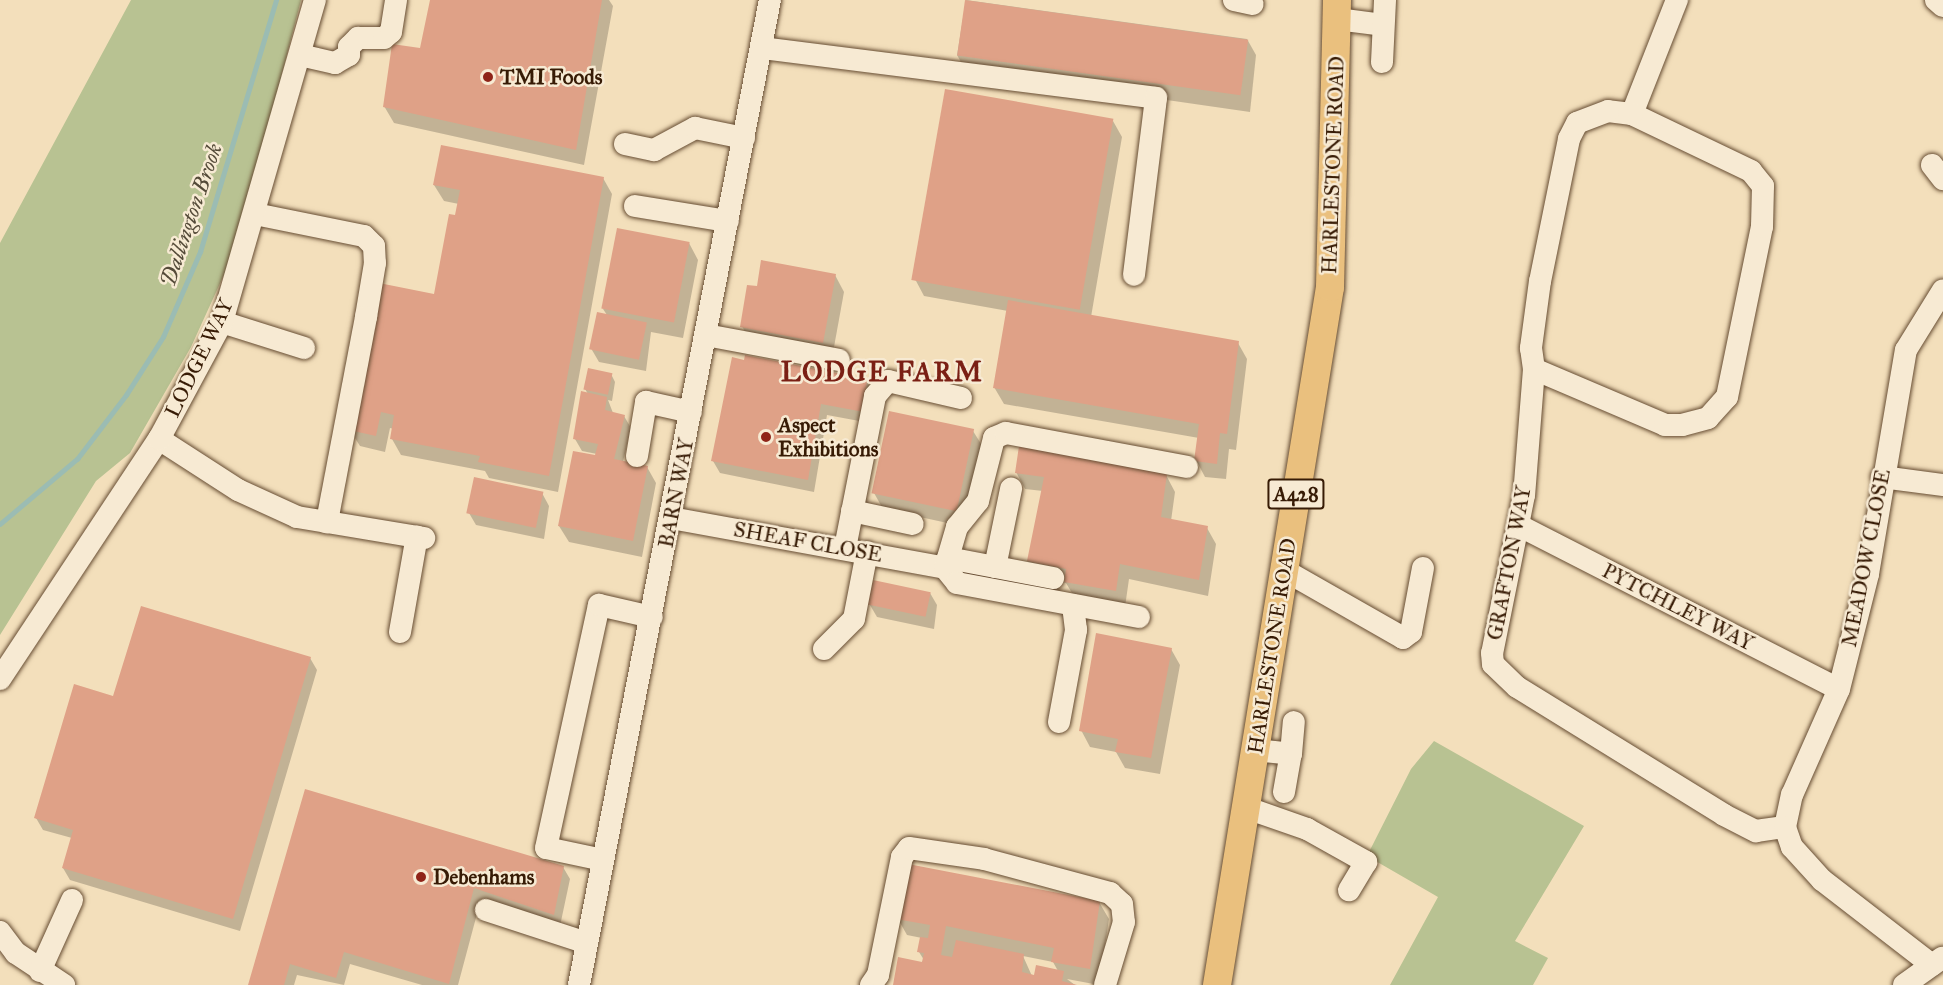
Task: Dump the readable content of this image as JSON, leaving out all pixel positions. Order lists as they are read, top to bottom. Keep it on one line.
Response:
{"streets":{"main road":["HARLESTONE ROAD","A428"],"street":["LODGE WAY","BARN WAY","SHEAF CLOSE","MEADOW CLOSE","GRAFTON WAY","PYTCHLEY WAY"]},"crossings":[["BARN WAY","SHEAF CLOSE"],["MEADOW CLOSE","GRAFTON WAY"],["MEADOW CLOSE","PYTCHLEY WAY"],["GRAFTON WAY","PYTCHLEY WAY"]],"districts":["LODGE FARM"],"water":["Dallington Brook"],"places":["TMI Foods","Aspect Exhibitions","Debenhams"]}
